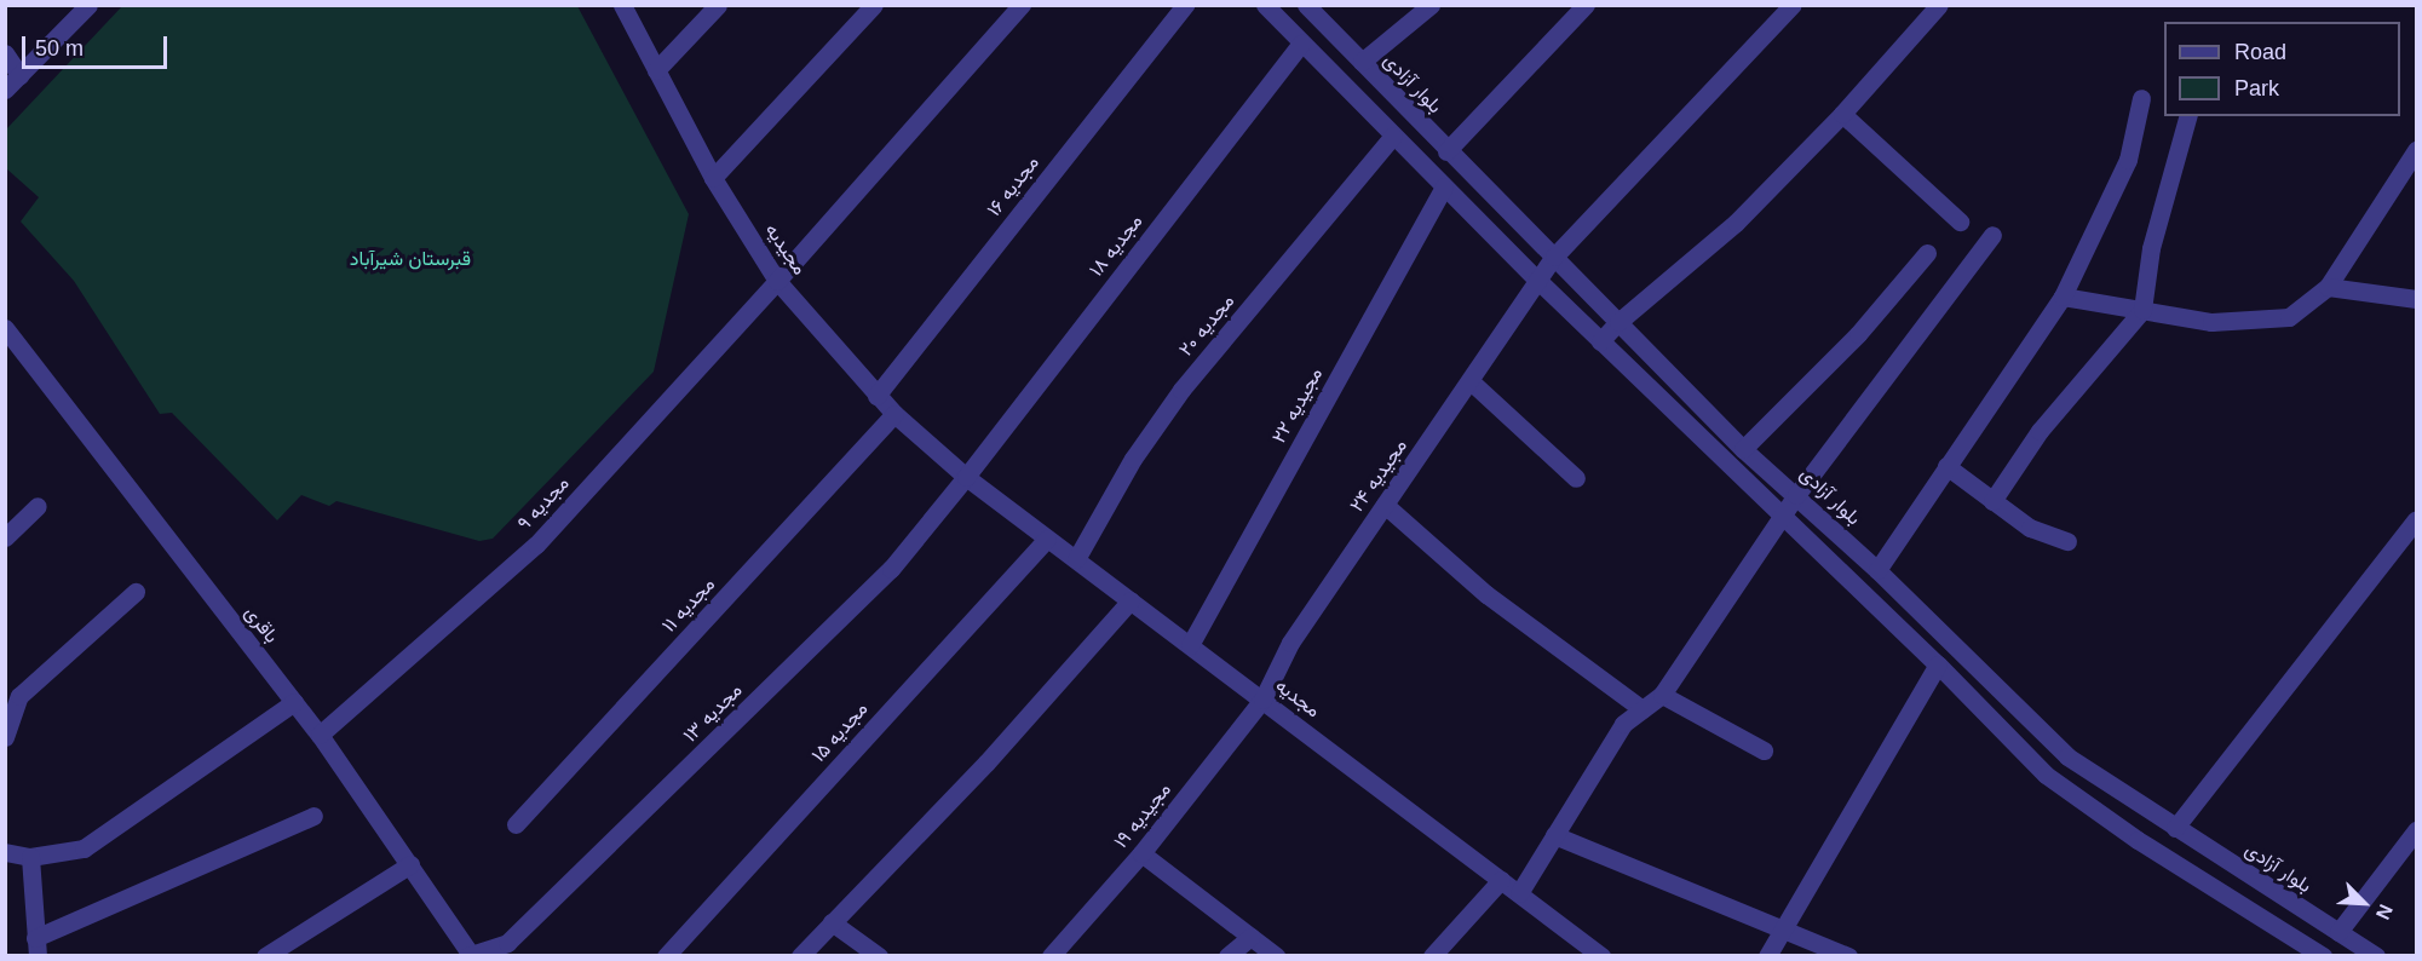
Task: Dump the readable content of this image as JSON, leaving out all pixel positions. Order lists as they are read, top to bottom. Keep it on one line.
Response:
{"streets":{"street":["بلوار آزادی","مجدیه ۱۶","مجدیه ۱۸","مجیدیه","مجدیه ۲۰","مجیدیه ۲۲","مجیدیه ۲۴","مجدیه ۹","مجدیه ۱۱","باقری","مجدیه","مجدیه ۱۳","مجدیه ۱۵","مجیدیه ۱۹"]},"crossings":[["بلوار آزادی","مجیدیه ۲۴"],["مجدیه ۱۶","مجیدیه"],["مجدیه ۱۸","مجیدیه"],["مجدیه ۱۸","مجدیه"],["مجدیه ۱۸","مجدیه ۱۳"],["مجیدیه","مجدیه ۹"],["مجیدیه","مجدیه ۱۱"],["مجیدیه","مجدیه"],["مجیدیه","مجدیه ۱۳"],["مجدیه ۲۰","مجدیه"],["مجیدیه ۲۲","مجدیه"],["مجیدیه ۲۴","مجدیه"],["مجیدیه ۲۴","مجیدیه ۱۹"],["مجدیه ۹","باقری"],["باقری","مجدیه ۱۳"],["مجدیه","مجدیه ۱۳"],["مجدیه","مجدیه ۱۵"],["مجدیه","مجیدیه ۱۹"]],"parks":["قبرستان شیرآباد"],"legend":["Road","Park"],"scale_bar":"50 m","north":"bottom right"}
